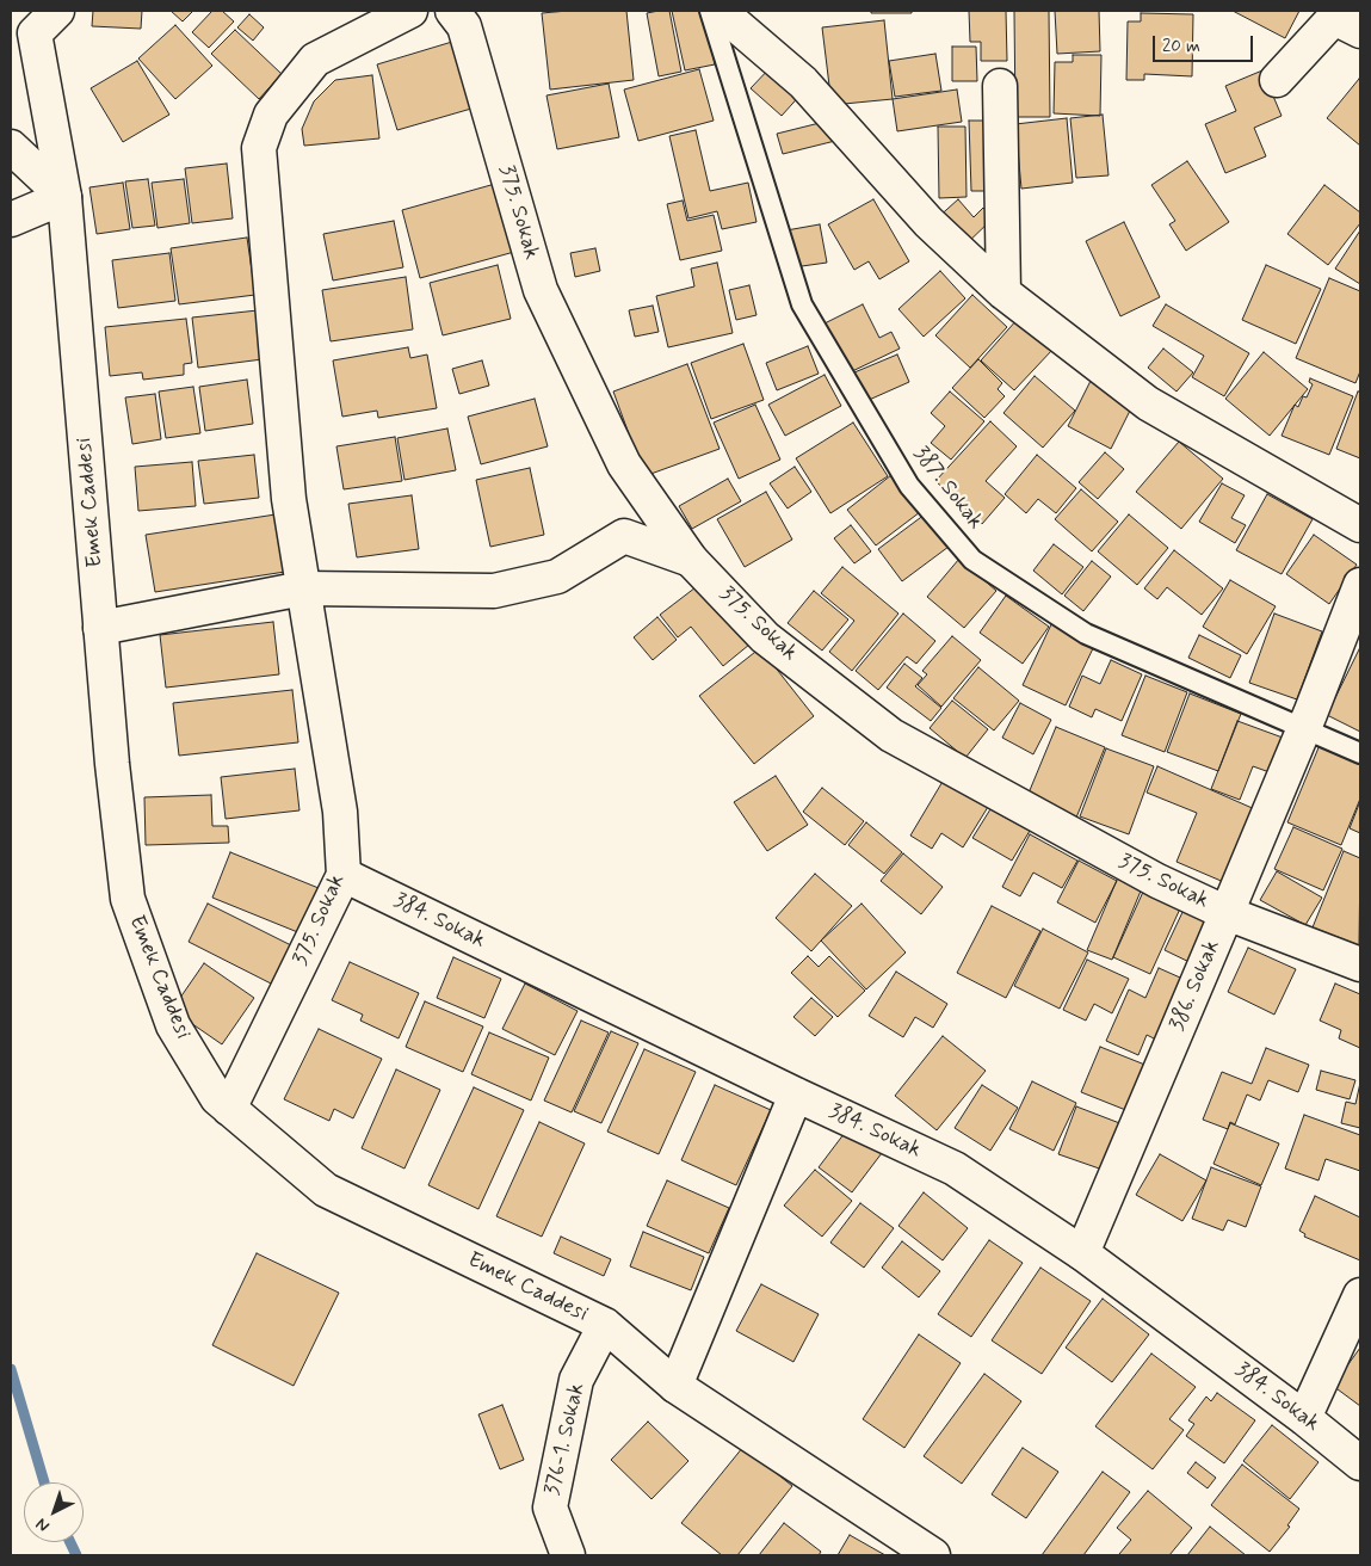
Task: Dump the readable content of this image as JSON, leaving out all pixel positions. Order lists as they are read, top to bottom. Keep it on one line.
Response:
{"streets":{"street":["375. Sokak","Emek Caddesi","384. Sokak","386. Sokak","376-1. Sokak"],"lane":["387. Sokak"]},"crossings":[["375. Sokak","Emek Caddesi"],["375. Sokak","384. Sokak"],["375. Sokak","386. Sokak"],["387. Sokak","386. Sokak"],["Emek Caddesi","376-1. Sokak"],["384. Sokak","386. Sokak"]],"scale_bar":"20 m","north":"bottom left"}
